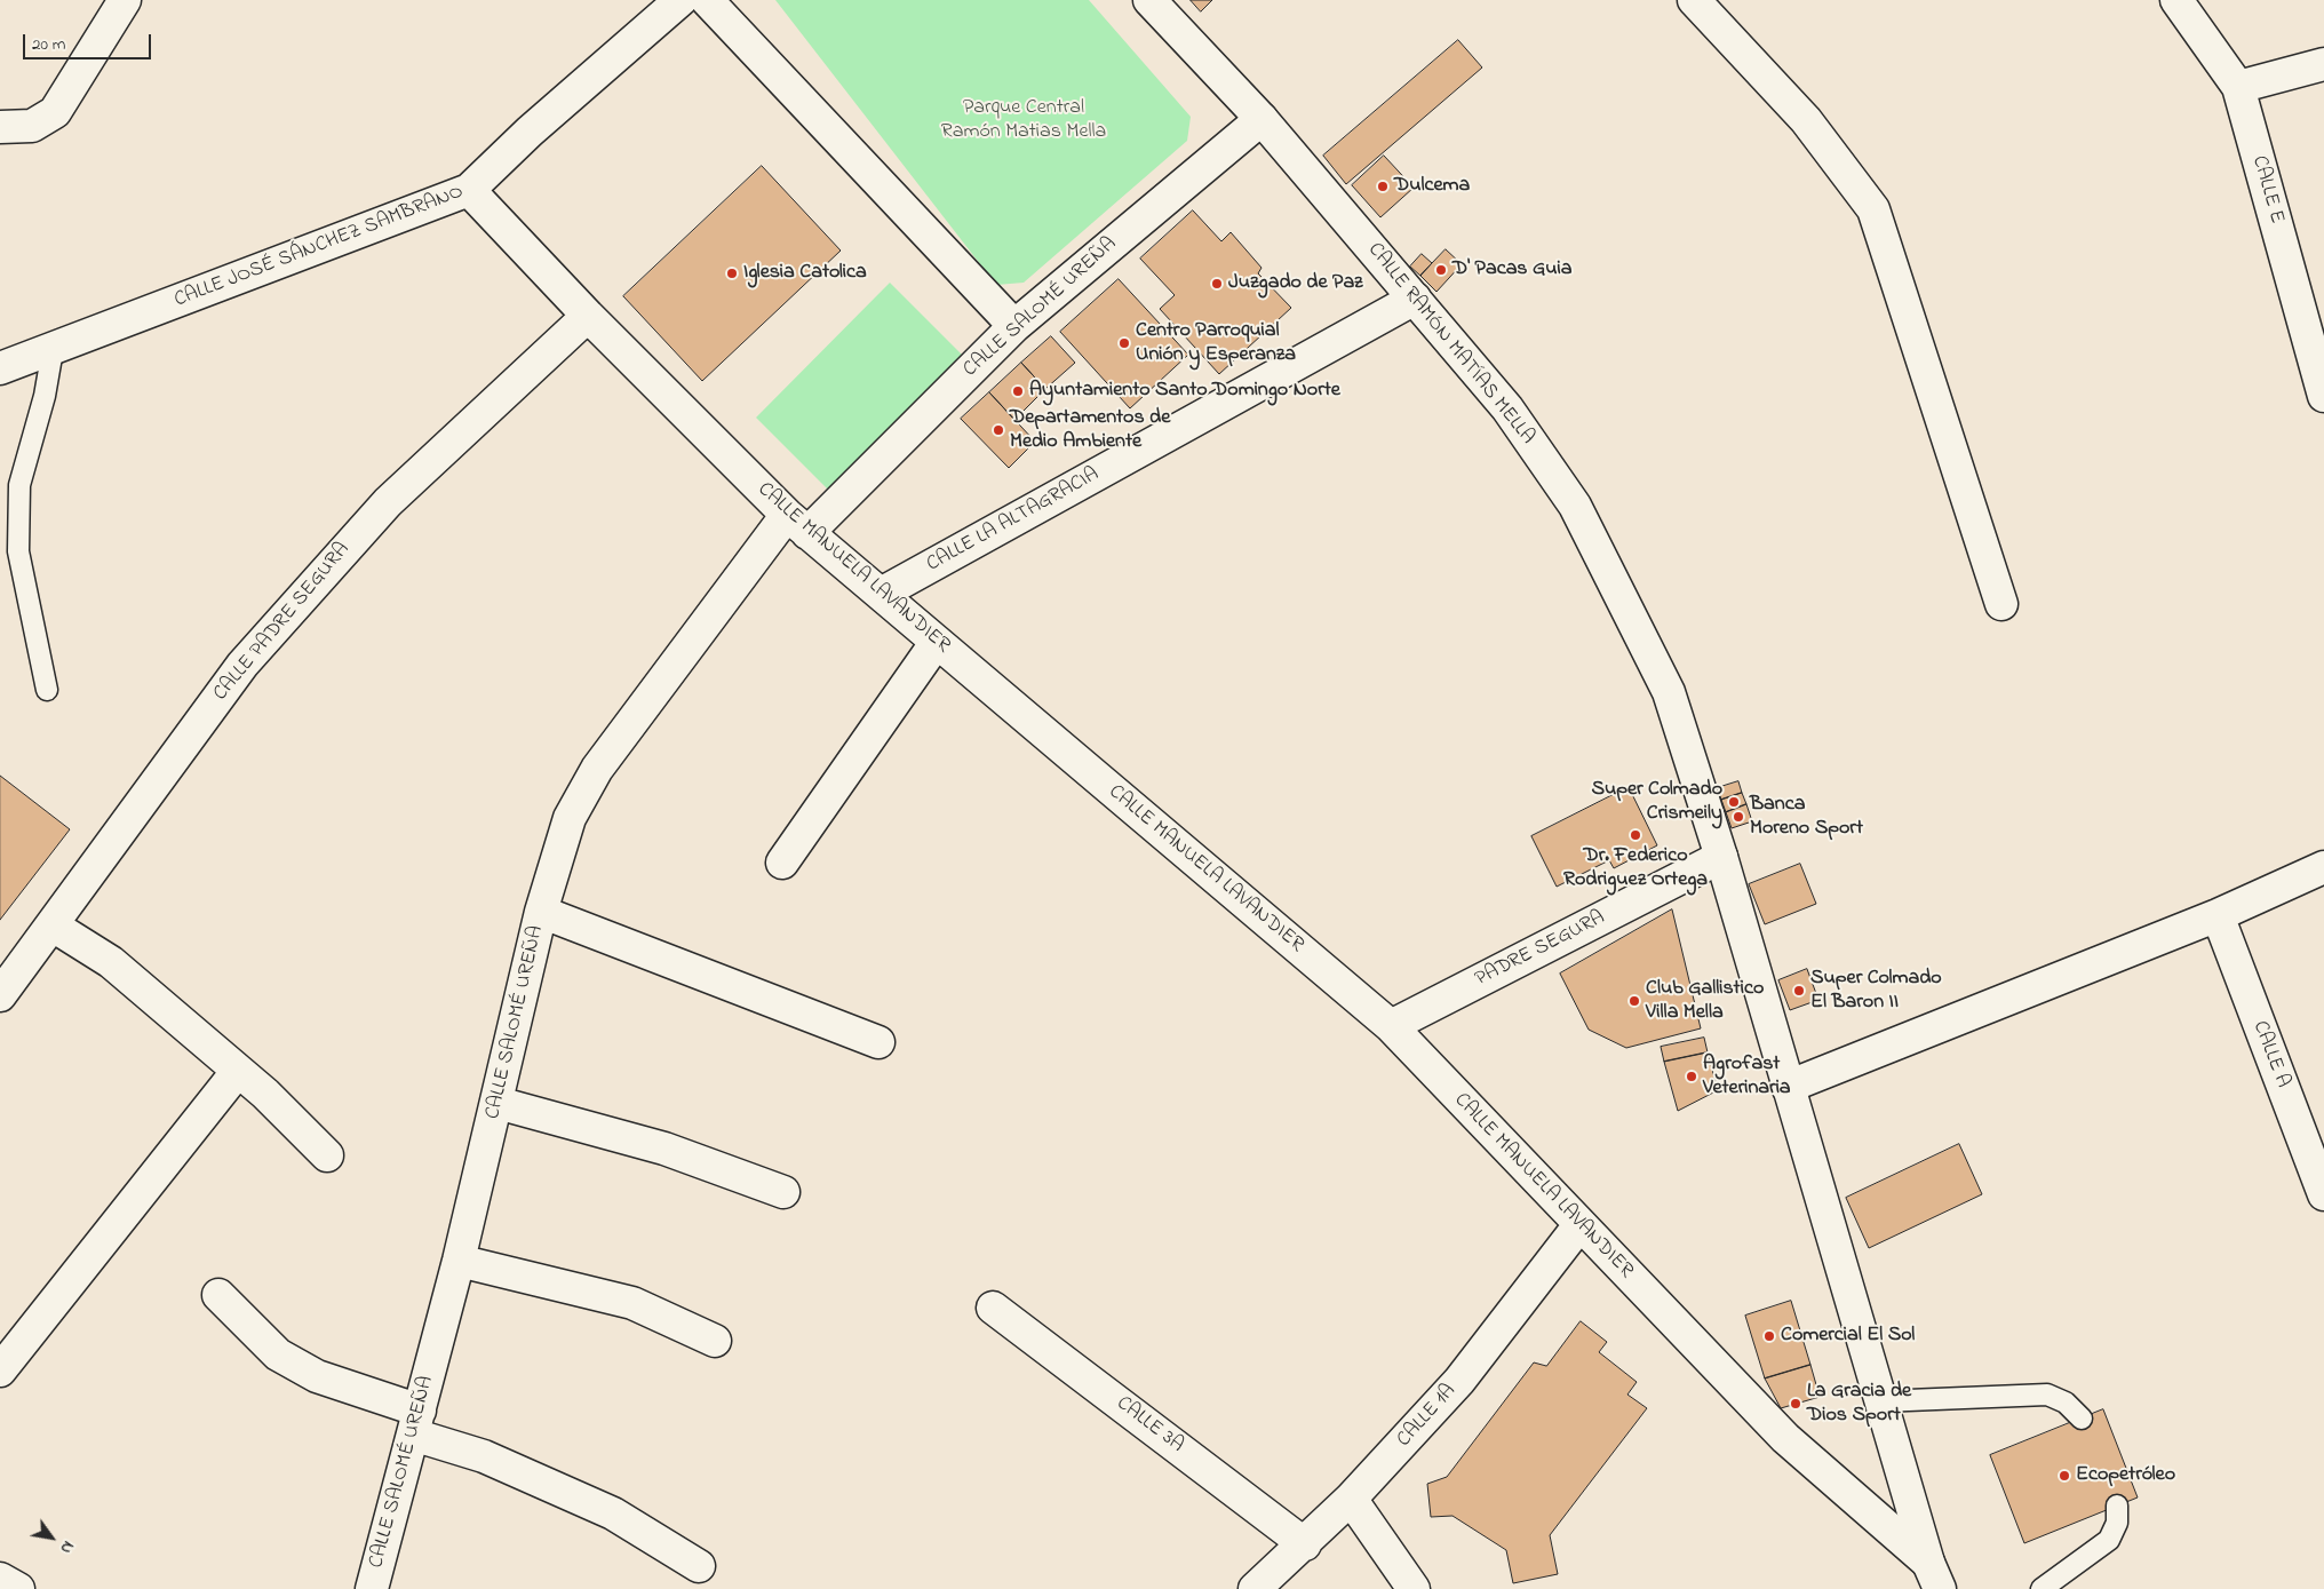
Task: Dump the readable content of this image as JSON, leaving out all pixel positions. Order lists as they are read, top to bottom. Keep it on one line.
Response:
{"streets":{"street":["CALLE E","CALLE JOSÉ SÁNCHEZ SAMBRANO","CALLE SALOMÉ UREÑA","CALLE RAMÓN MATÍAS MELLA","CALLE LA ALTAGRACIA","CALLE MANUELA LAVANDIER","CALLE PADRE SEGURA","PADRE SEGURA","CALLE A","CALLE 1A","CALLE 3A"]},"crossings":[["CALLE JOSÉ SÁNCHEZ SAMBRANO","CALLE MANUELA LAVANDIER"],["CALLE SALOMÉ UREÑA","CALLE RAMÓN MATÍAS MELLA"],["CALLE SALOMÉ UREÑA","CALLE MANUELA LAVANDIER"],["CALLE RAMÓN MATÍAS MELLA","CALLE LA ALTAGRACIA"],["CALLE RAMÓN MATÍAS MELLA","CALLE MANUELA LAVANDIER"],["CALLE RAMÓN MATÍAS MELLA","PADRE SEGURA"],["CALLE LA ALTAGRACIA","CALLE MANUELA LAVANDIER"],["CALLE MANUELA LAVANDIER","CALLE PADRE SEGURA"],["CALLE MANUELA LAVANDIER","PADRE SEGURA"],["CALLE MANUELA LAVANDIER","CALLE 1A"],["CALLE 1A","CALLE 3A"]],"parks":["Parque Central Ramón Matias Mella"],"places":["Dulcema","D' Pacas Guia","Iglesia Catolica","Juzgado de Paz","Centro Parroquial Unión y Esperanza","Ayuntamiento Santo Domingo Norte","Departamentos de Medio Ambiente","Super Colmado Crismeily","Banca Moreno Sport","Dr. Federico Rodriguez Ortega","Super Colmado El Baron II","Club Gallistico Villa Mella","Agrofast Veterinaria","Comercial El Sol","La Gracia de Dios Sport","Ecopetróleo"],"scale_bar":"20 m","north":"bottom right"}
